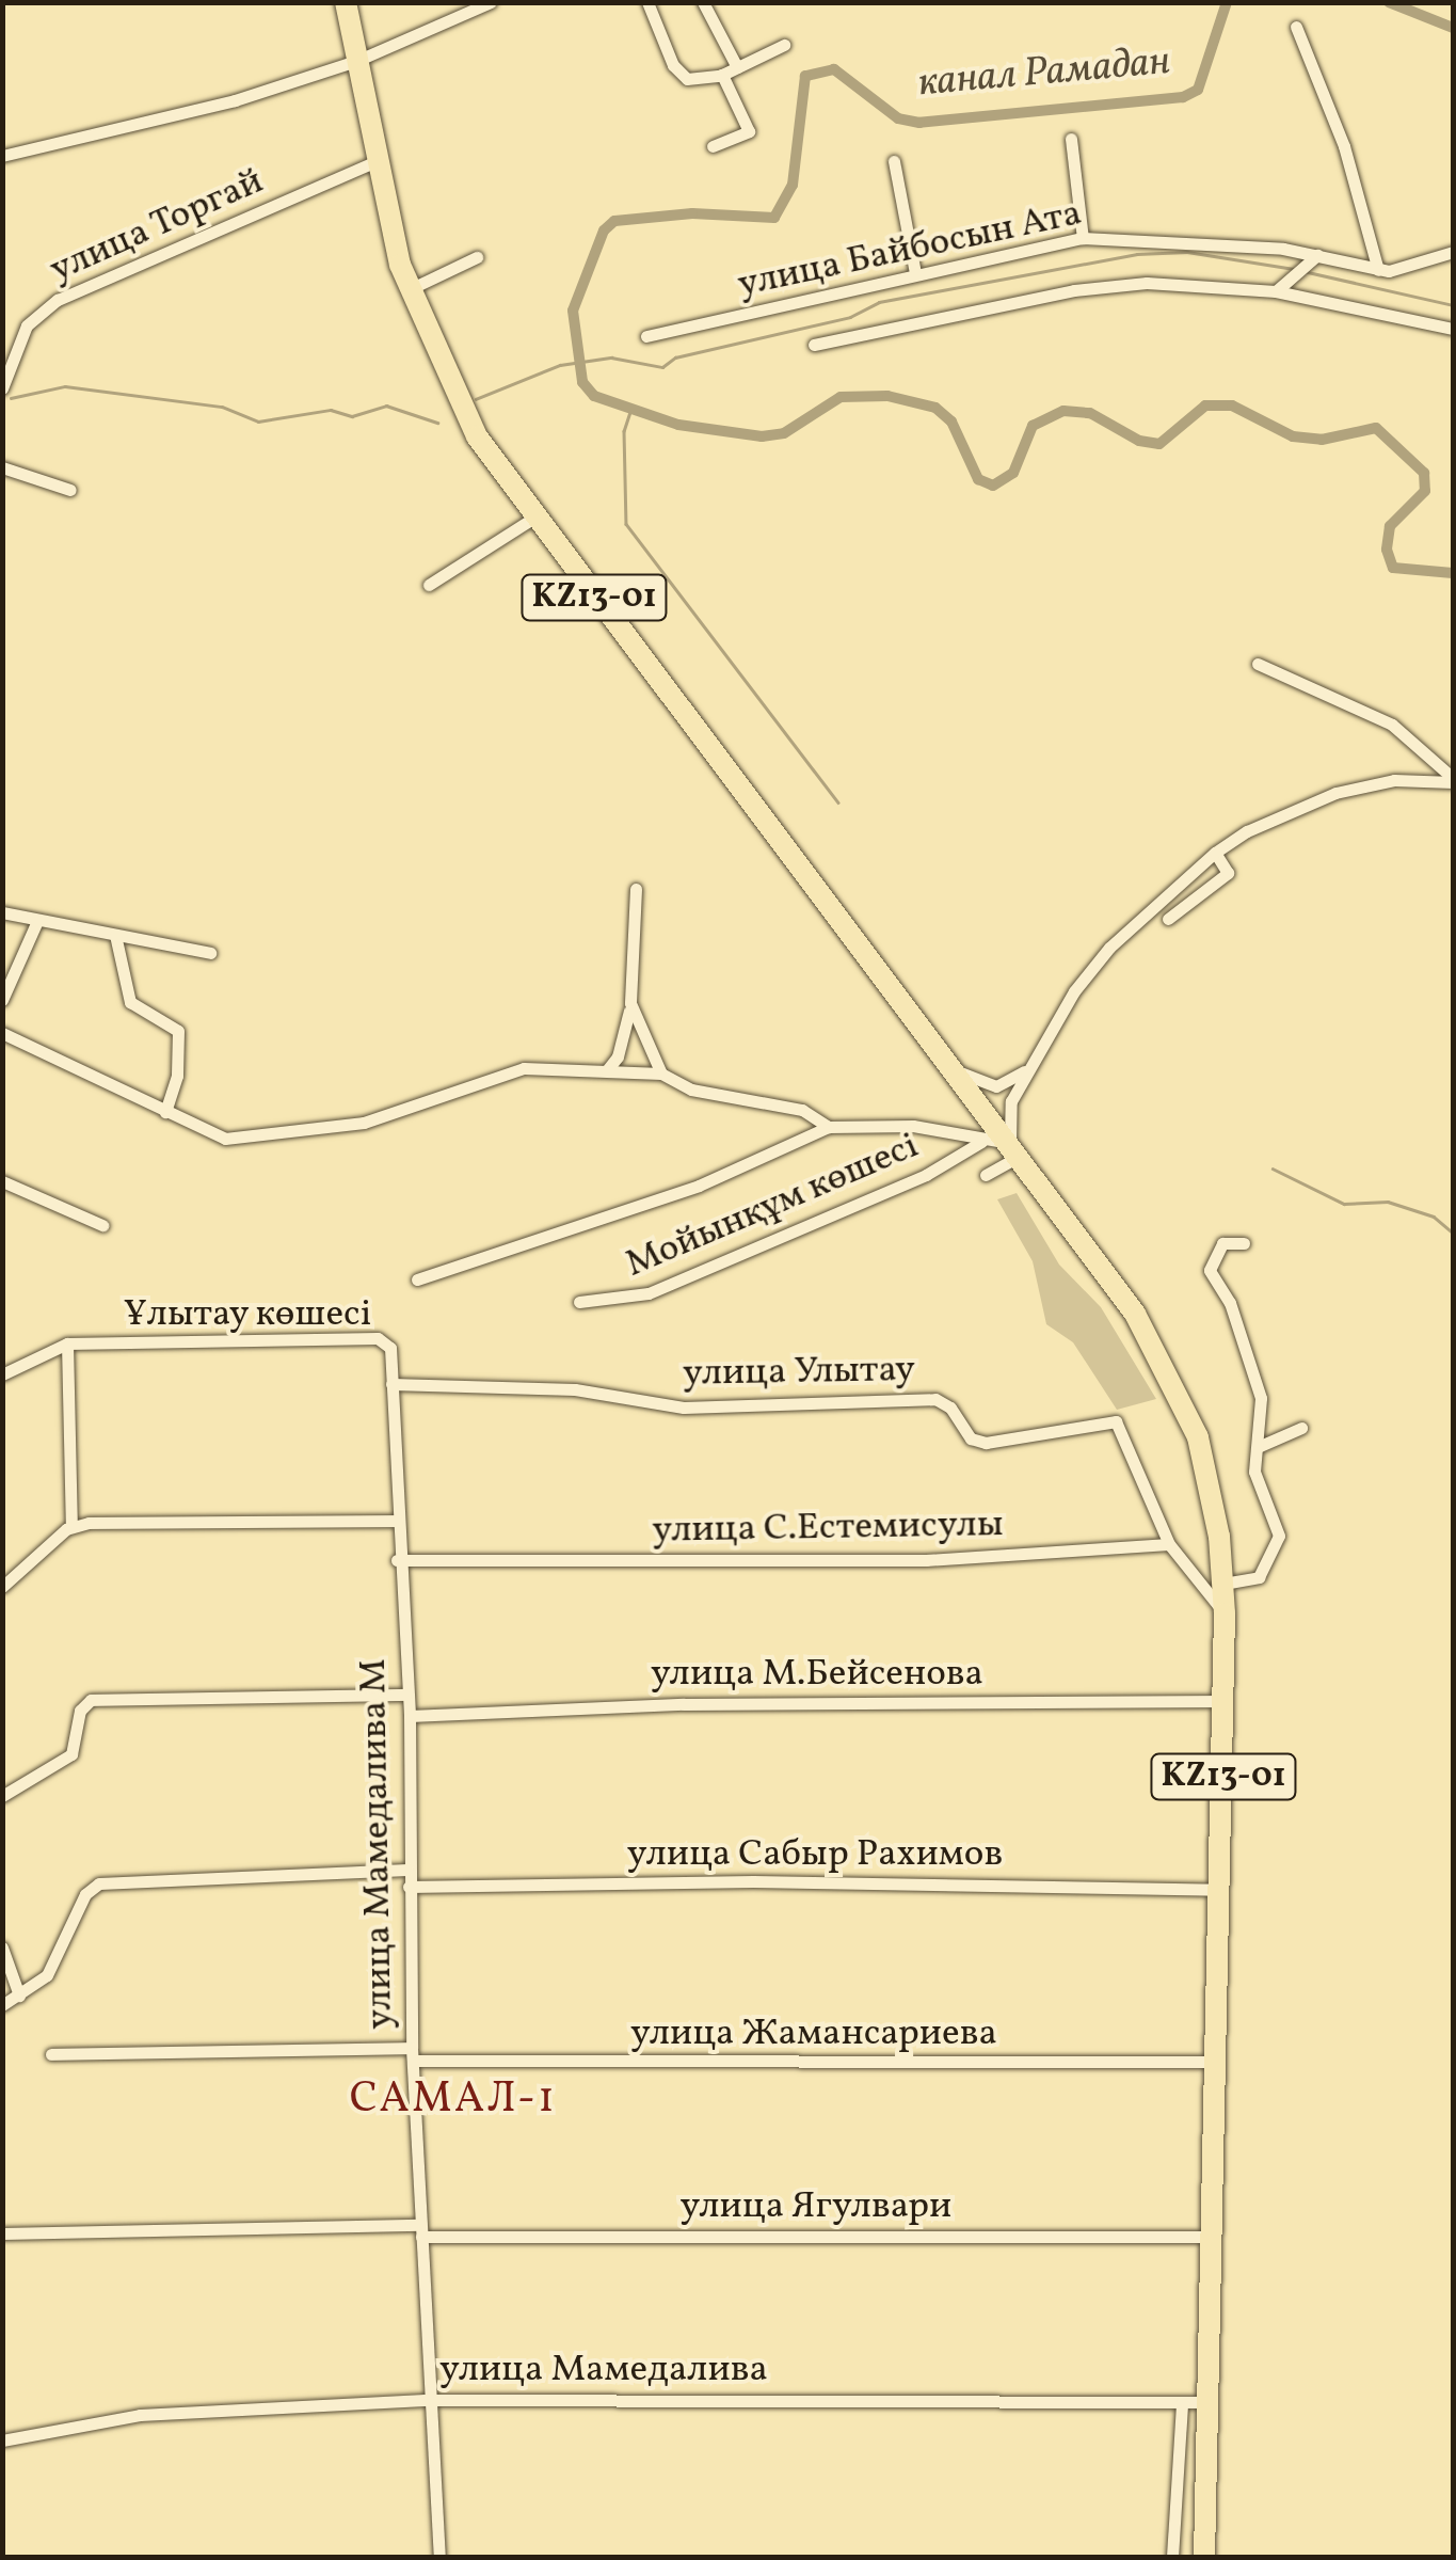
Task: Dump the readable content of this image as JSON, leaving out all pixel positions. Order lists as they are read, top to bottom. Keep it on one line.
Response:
{"streets":{"highway":["KZ13-01"],"street":["улица Торгай","улица Байбосын Ата","Мойынқұм көшесі","Ұлытау көшесі","улица Улытау","улица С.Естемисулы","улица М.Бейсенова","улица Мамедалива М","улица Сабыр Рахимов","улица Жамансариева","улица Ягулвари","улица Мамедалива"]},"crossings":[["улица Торгай","KZ13-01"],["KZ13-01","Мойынқұм көшесі"],["KZ13-01","улица М.Бейсенова"],["KZ13-01","улица Сабыр Рахимов"],["KZ13-01","улица Жамансариева"],["KZ13-01","улица Ягулвари"],["KZ13-01","улица Мамедалива"],["Ұлытау көшесі","улица Улытау"],["Ұлытау көшесі","улица Мамедалива М"],["улица Улытау","улица С.Естемисулы"],["улица Улытау","улица Мамедалива М"],["улица С.Естемисулы","улица Мамедалива М"],["улица М.Бейсенова","улица Мамедалива М"],["улица Мамедалива М","улица Сабыр Рахимов"],["улица Мамедалива М","улица Жамансариева"],["улица Мамедалива М","улица Ягулвари"],["улица Мамедалива М","улица Мамедалива"]],"districts":["САМАЛ-1"],"water":["канал Рамадан"]}
